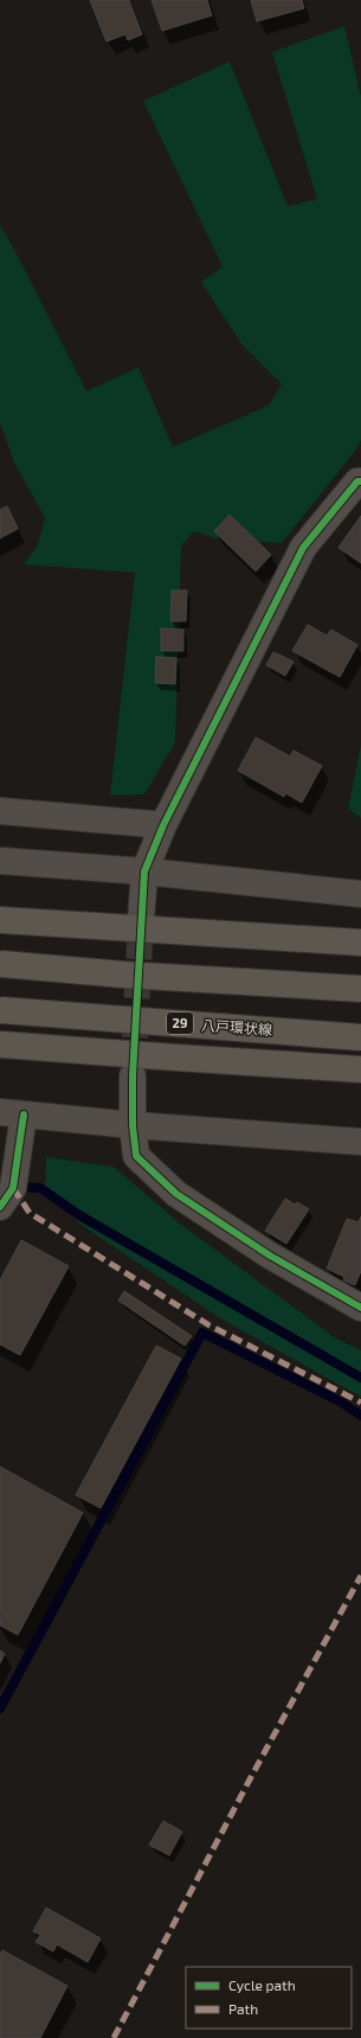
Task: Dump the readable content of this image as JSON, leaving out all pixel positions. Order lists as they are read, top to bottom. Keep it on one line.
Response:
{"streets":{"main road":["29","八戸環状線"]},"legend":["Cycle path","Path"]}
